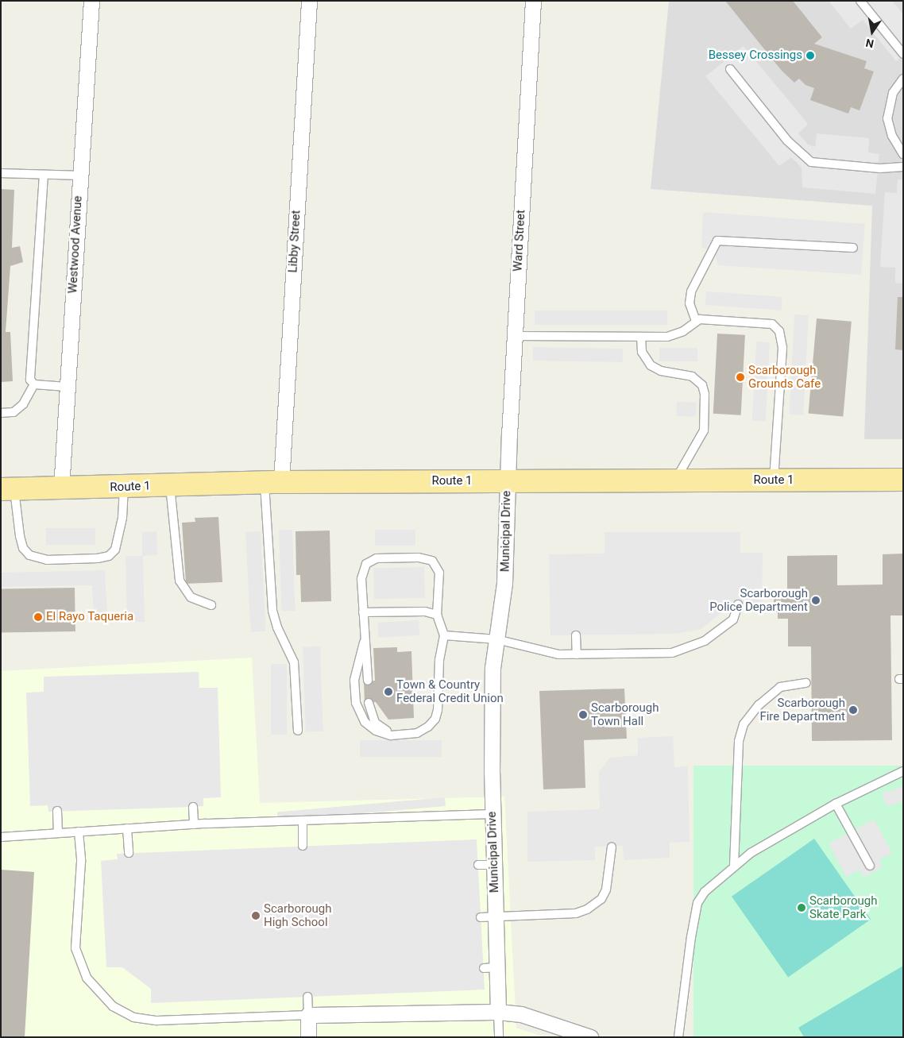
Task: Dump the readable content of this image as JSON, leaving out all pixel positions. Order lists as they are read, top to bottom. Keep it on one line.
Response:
{"streets":{"main road":["Route 1"],"street":["Ward Street","Libby Street","Westwood Avenue","Municipal Drive"]},"crossings":[["Ward Street","Route 1"],["Ward Street","Municipal Drive"],["Libby Street","Route 1"],["Westwood Avenue","Route 1"],["Route 1","Municipal Drive"]],"places":["Bessey Crossings","Scarborough Grounds Cafe","Scarborough Police Department","El Rayo Taqueria","Town & Country Federal Credit Union","Scarborough Fire Department","Scarborough Town Hall","Scarborough Skate Park","Scarborough High School"],"north":"bottom"}
